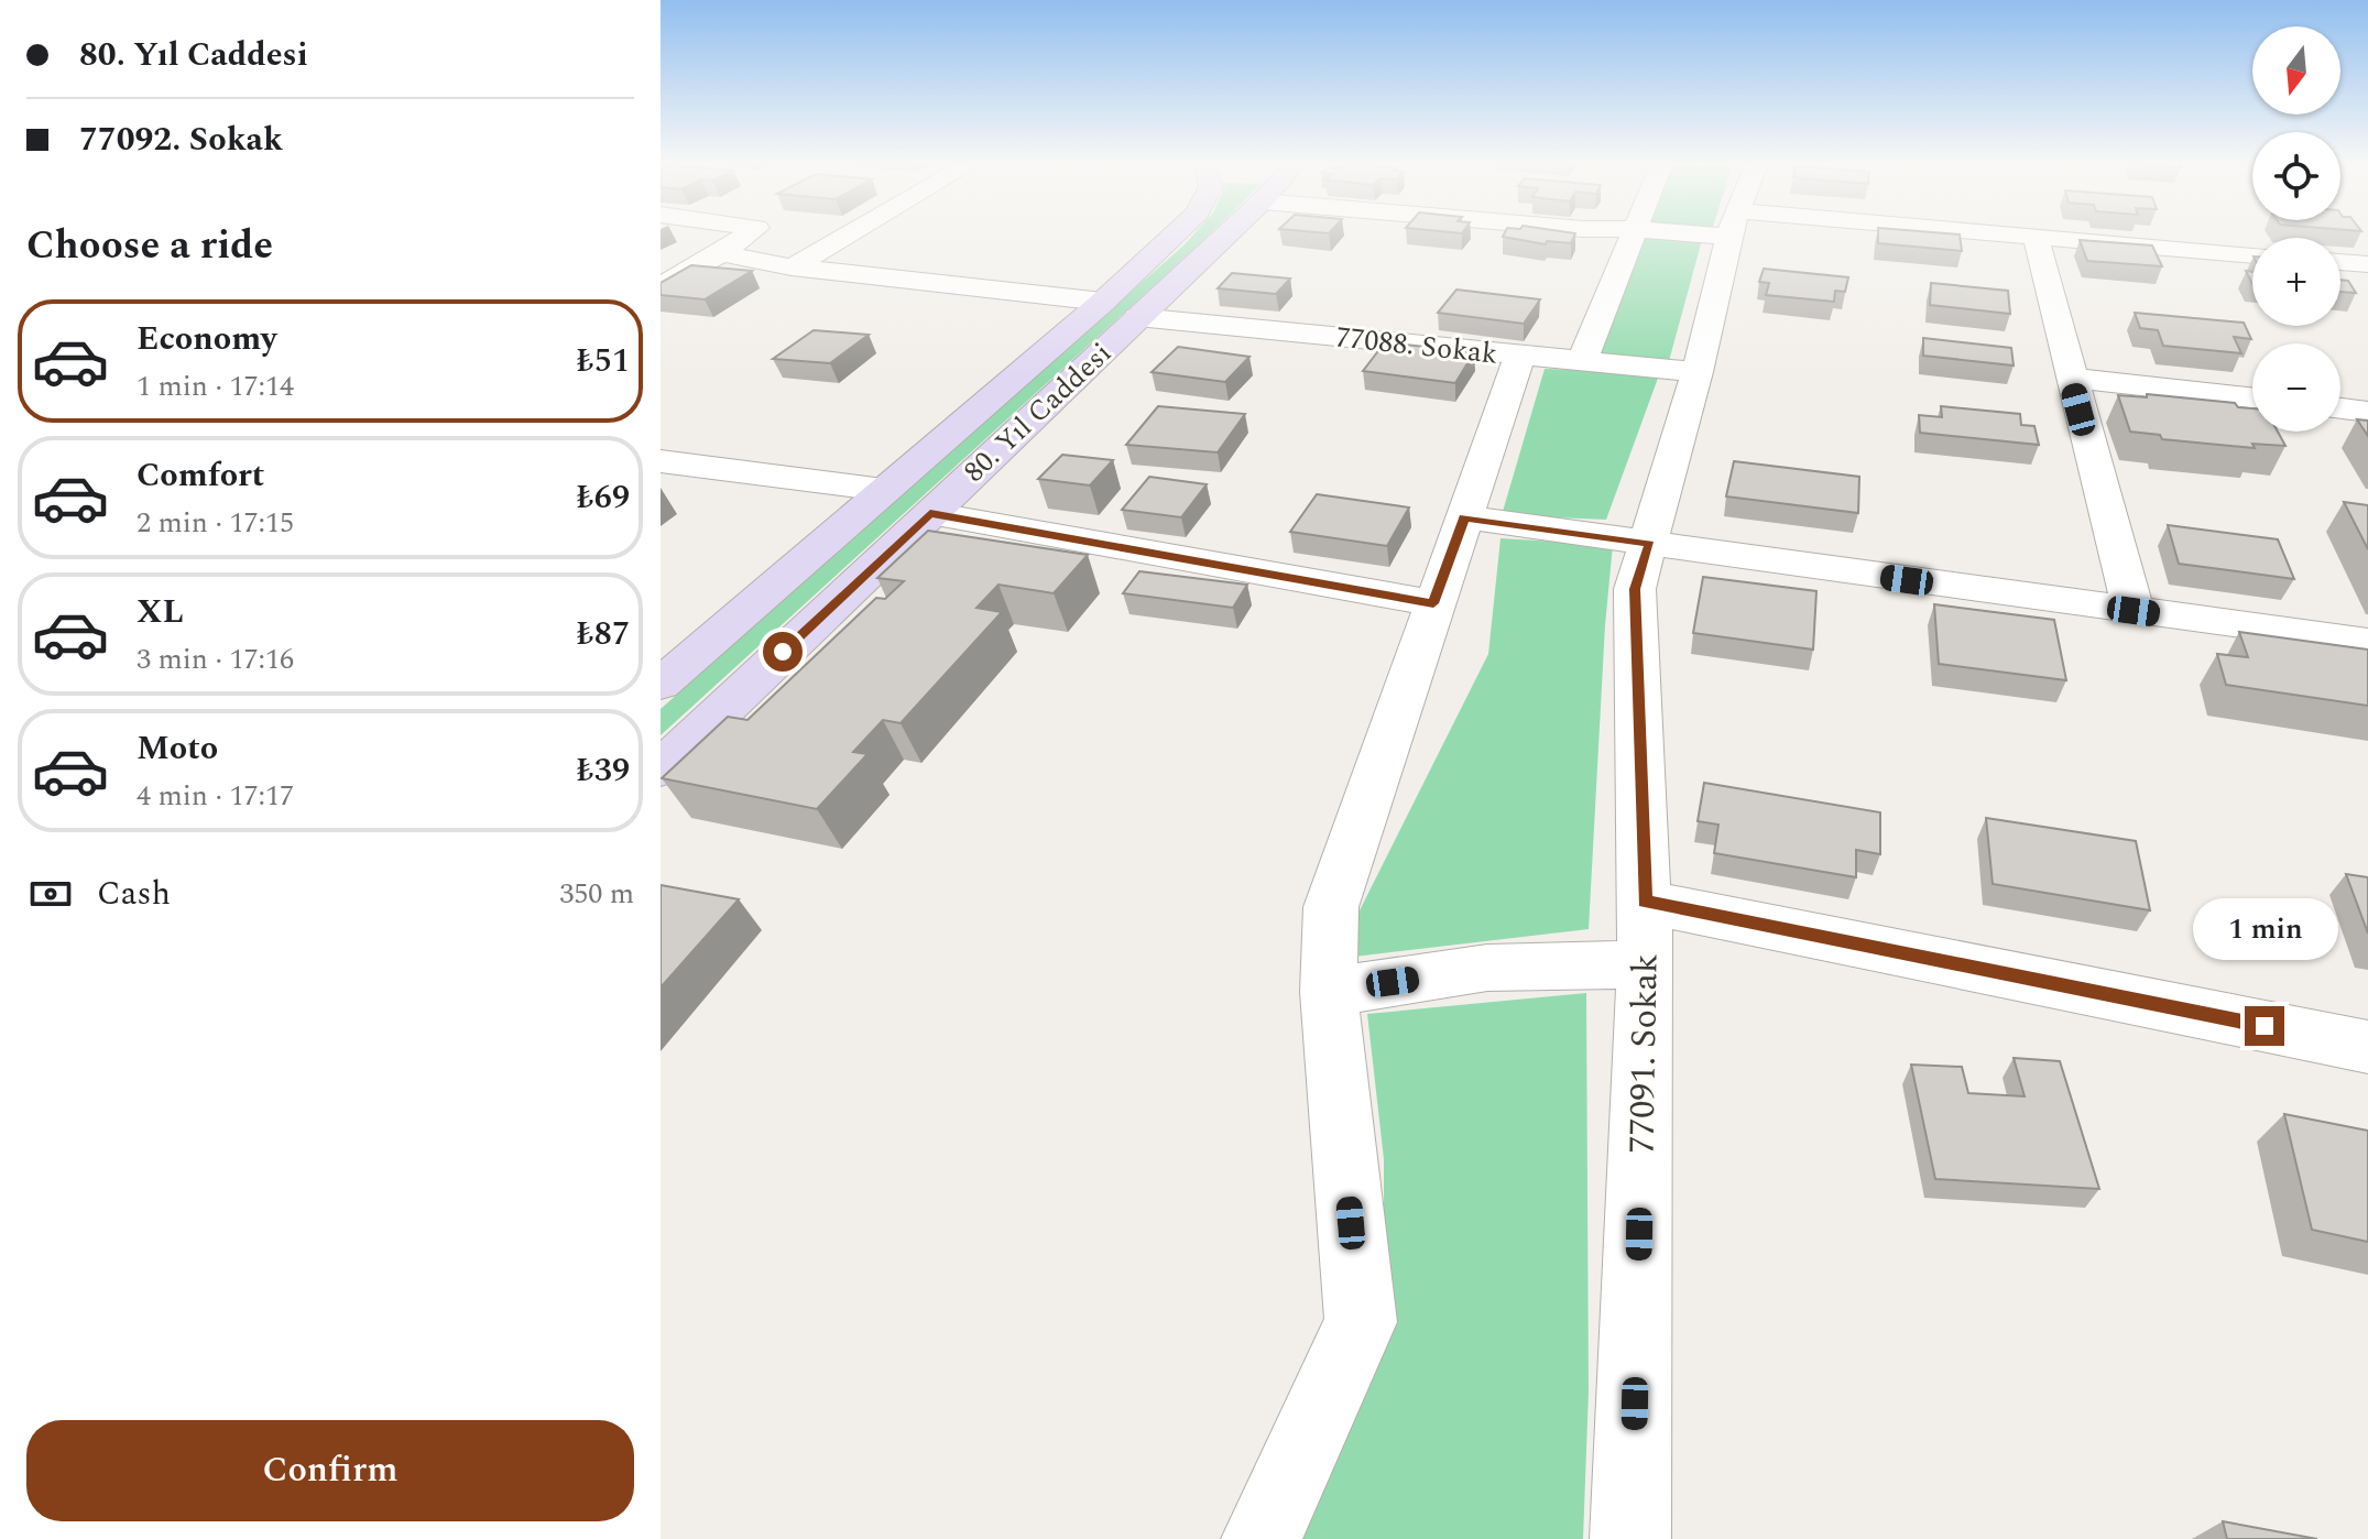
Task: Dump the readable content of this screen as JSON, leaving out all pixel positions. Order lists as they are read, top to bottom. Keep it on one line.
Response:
{"streets":{"main road":["80. Yıl Caddesi"],"street":["77088. Sokak","77091. Sokak"]},"crossings":[["77088. Sokak","80. Yıl Caddesi"],["77088. Sokak","77091. Sokak"]],"north":"bottom","page":{"banner":["80. Yıl Caddesi","77092. Sokak"],"map_buttons":["+","−"],"heading":"Choose a ride","list":[{"name":"Economy","note":"1 min · 17:14","value":"₺51"},{"name":"Comfort","note":"2 min · 17:15","value":"₺69"},{"name":"XL","note":"3 min · 17:16","value":"₺87"},{"name":"Moto","note":"4 min · 17:17","value":"₺39"}],"pay":["Cash","350 m"],"bubble":"1 min","buttons":"Confirm"}}
